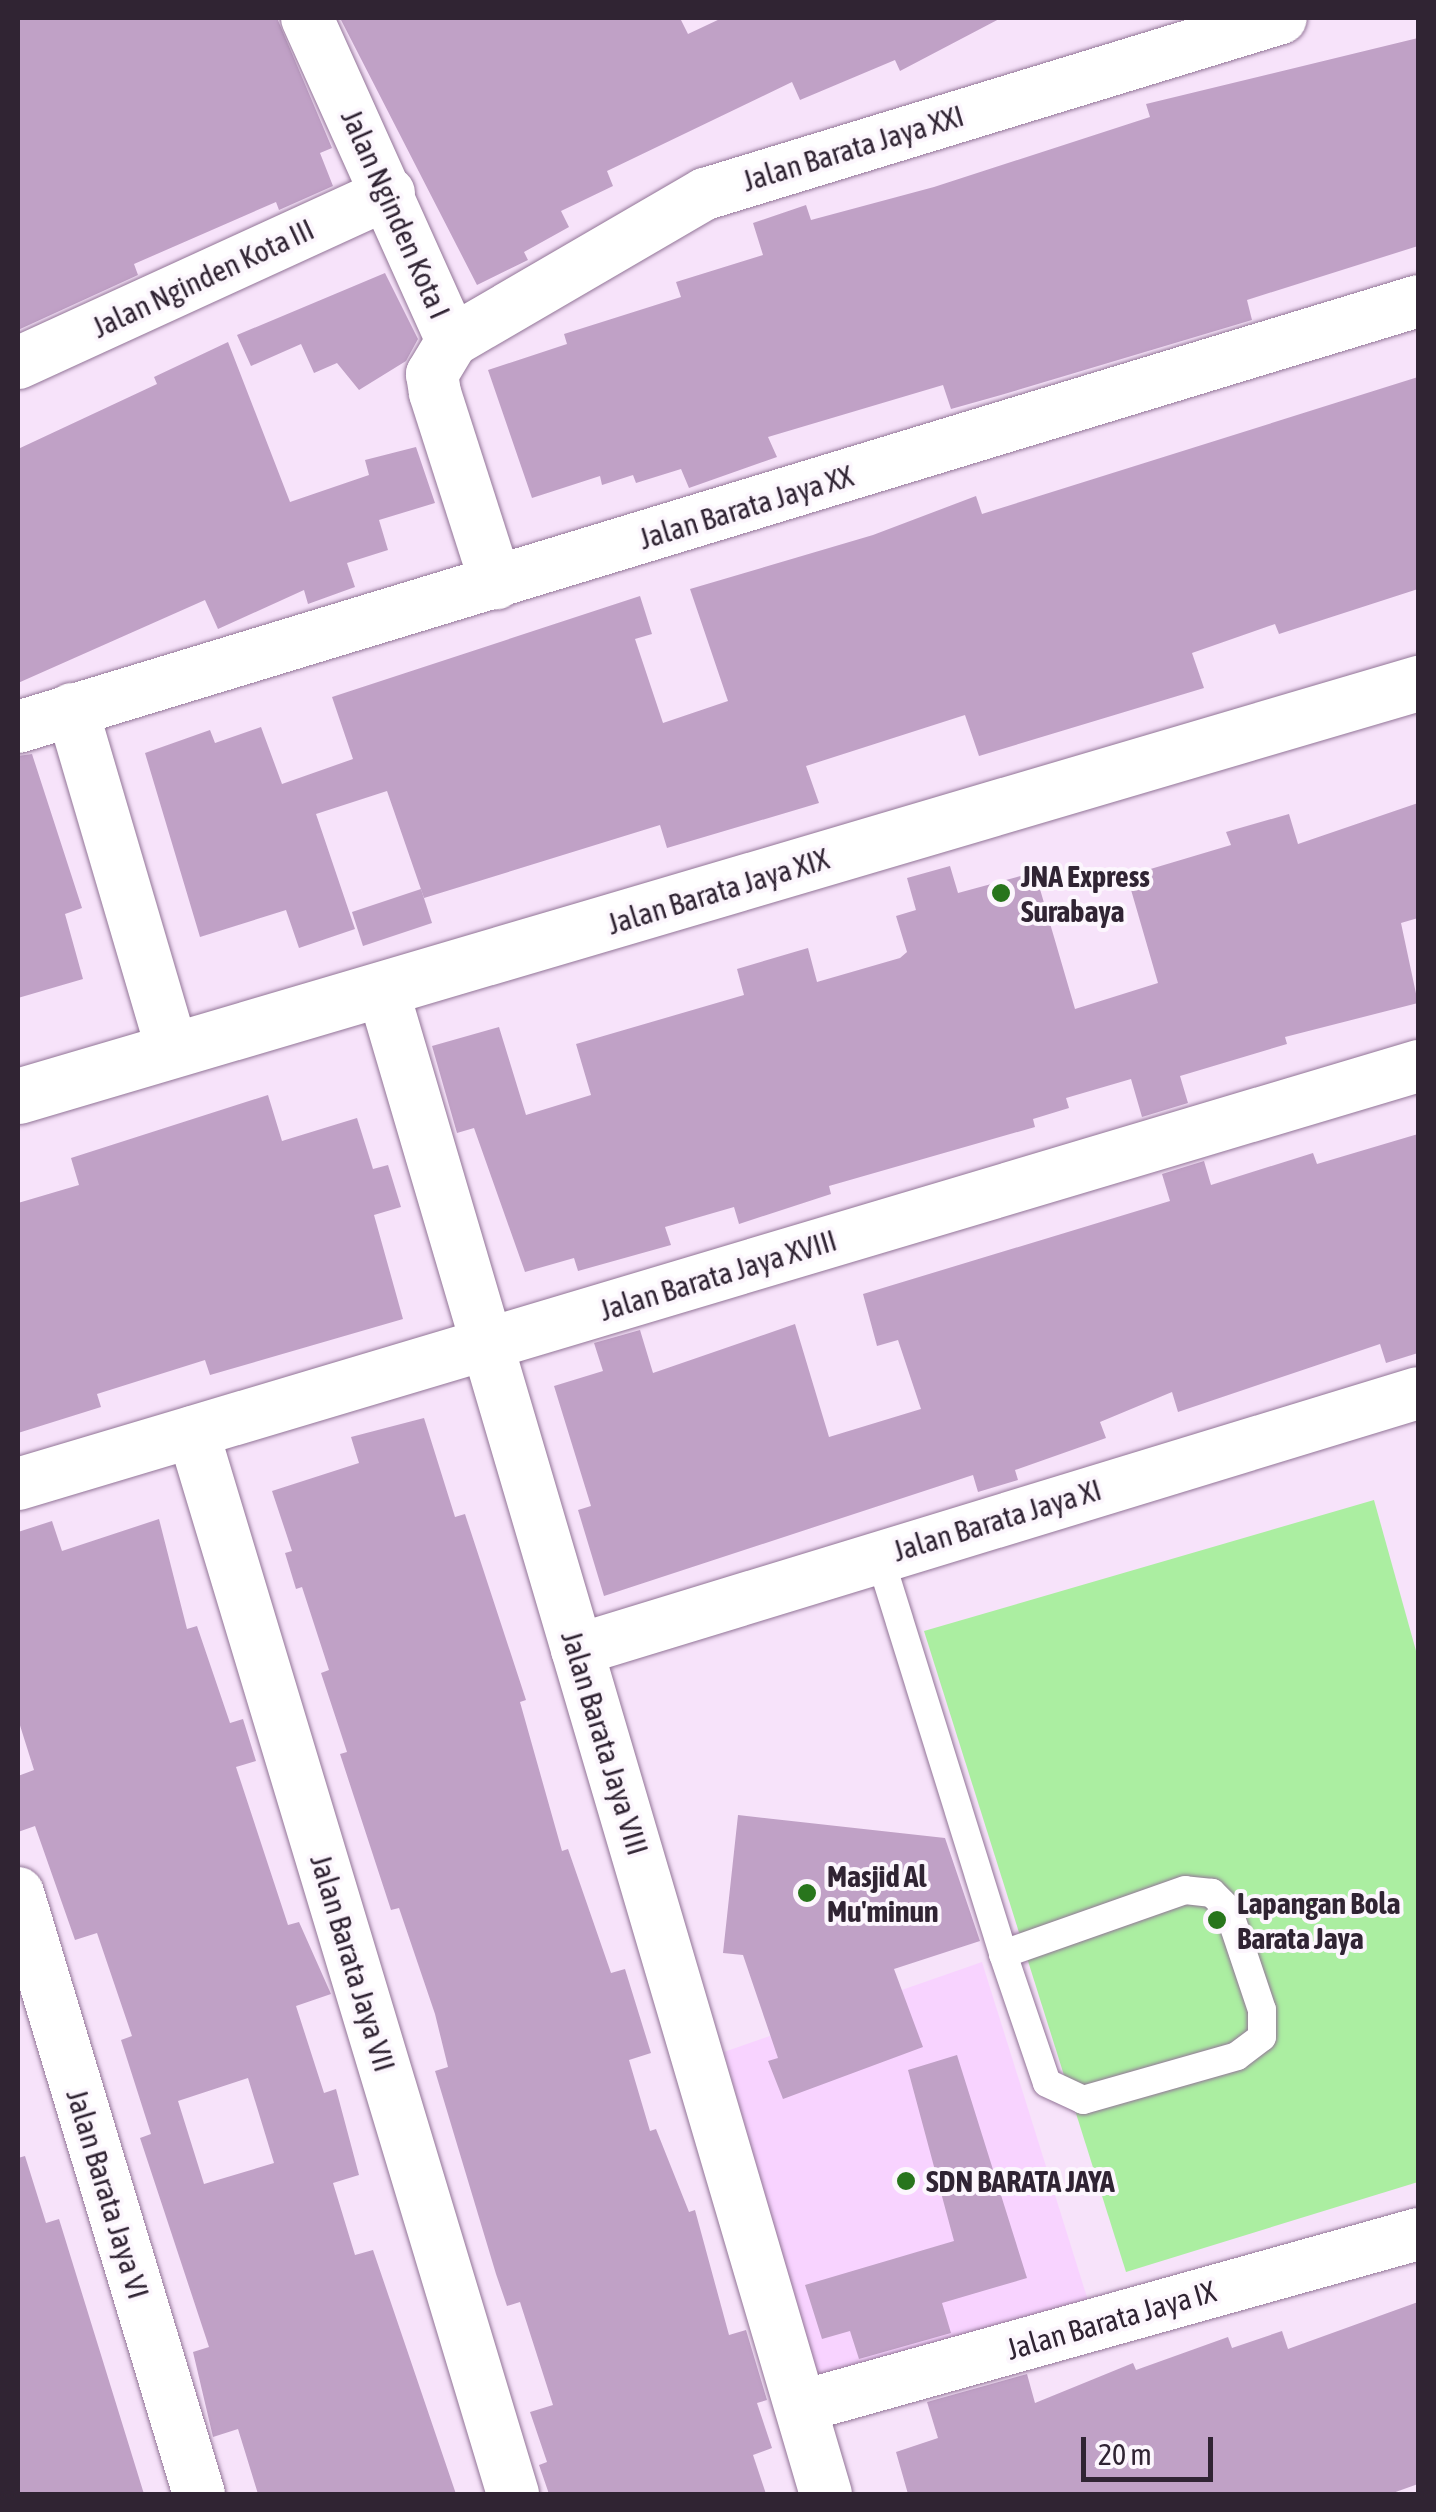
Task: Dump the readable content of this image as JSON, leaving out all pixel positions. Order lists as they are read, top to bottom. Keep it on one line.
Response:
{"streets":{"street":["Jalan Barata Jaya XXI","Jalan Nginden Kota I","Jalan Nginden Kota III","Jalan Barata Jaya XX","Jalan Barata Jaya XIX","Jalan Barata Jaya XVIII","Jalan Barata Jaya XI","Jalan Barata Jaya VIII","Jalan Barata Jaya VII","Jalan Barata Jaya VI","Jalan Barata Jaya IX"]},"crossings":[["Jalan Barata Jaya XXI","Jalan Nginden Kota I"],["Jalan Nginden Kota I","Jalan Nginden Kota III"],["Jalan Nginden Kota I","Jalan Barata Jaya XX"],["Jalan Barata Jaya XIX","Jalan Barata Jaya VIII"],["Jalan Barata Jaya XVIII","Jalan Barata Jaya VIII"],["Jalan Barata Jaya XVIII","Jalan Barata Jaya VII"],["Jalan Barata Jaya XI","Jalan Barata Jaya VIII"],["Jalan Barata Jaya VIII","Jalan Barata Jaya IX"]],"places":["JNA Express Surabaya","Masjid Al Mu'minun","Lapangan Bola Barata Jaya","SDN BARATA JAYA"],"scale_bar":"20 m"}
